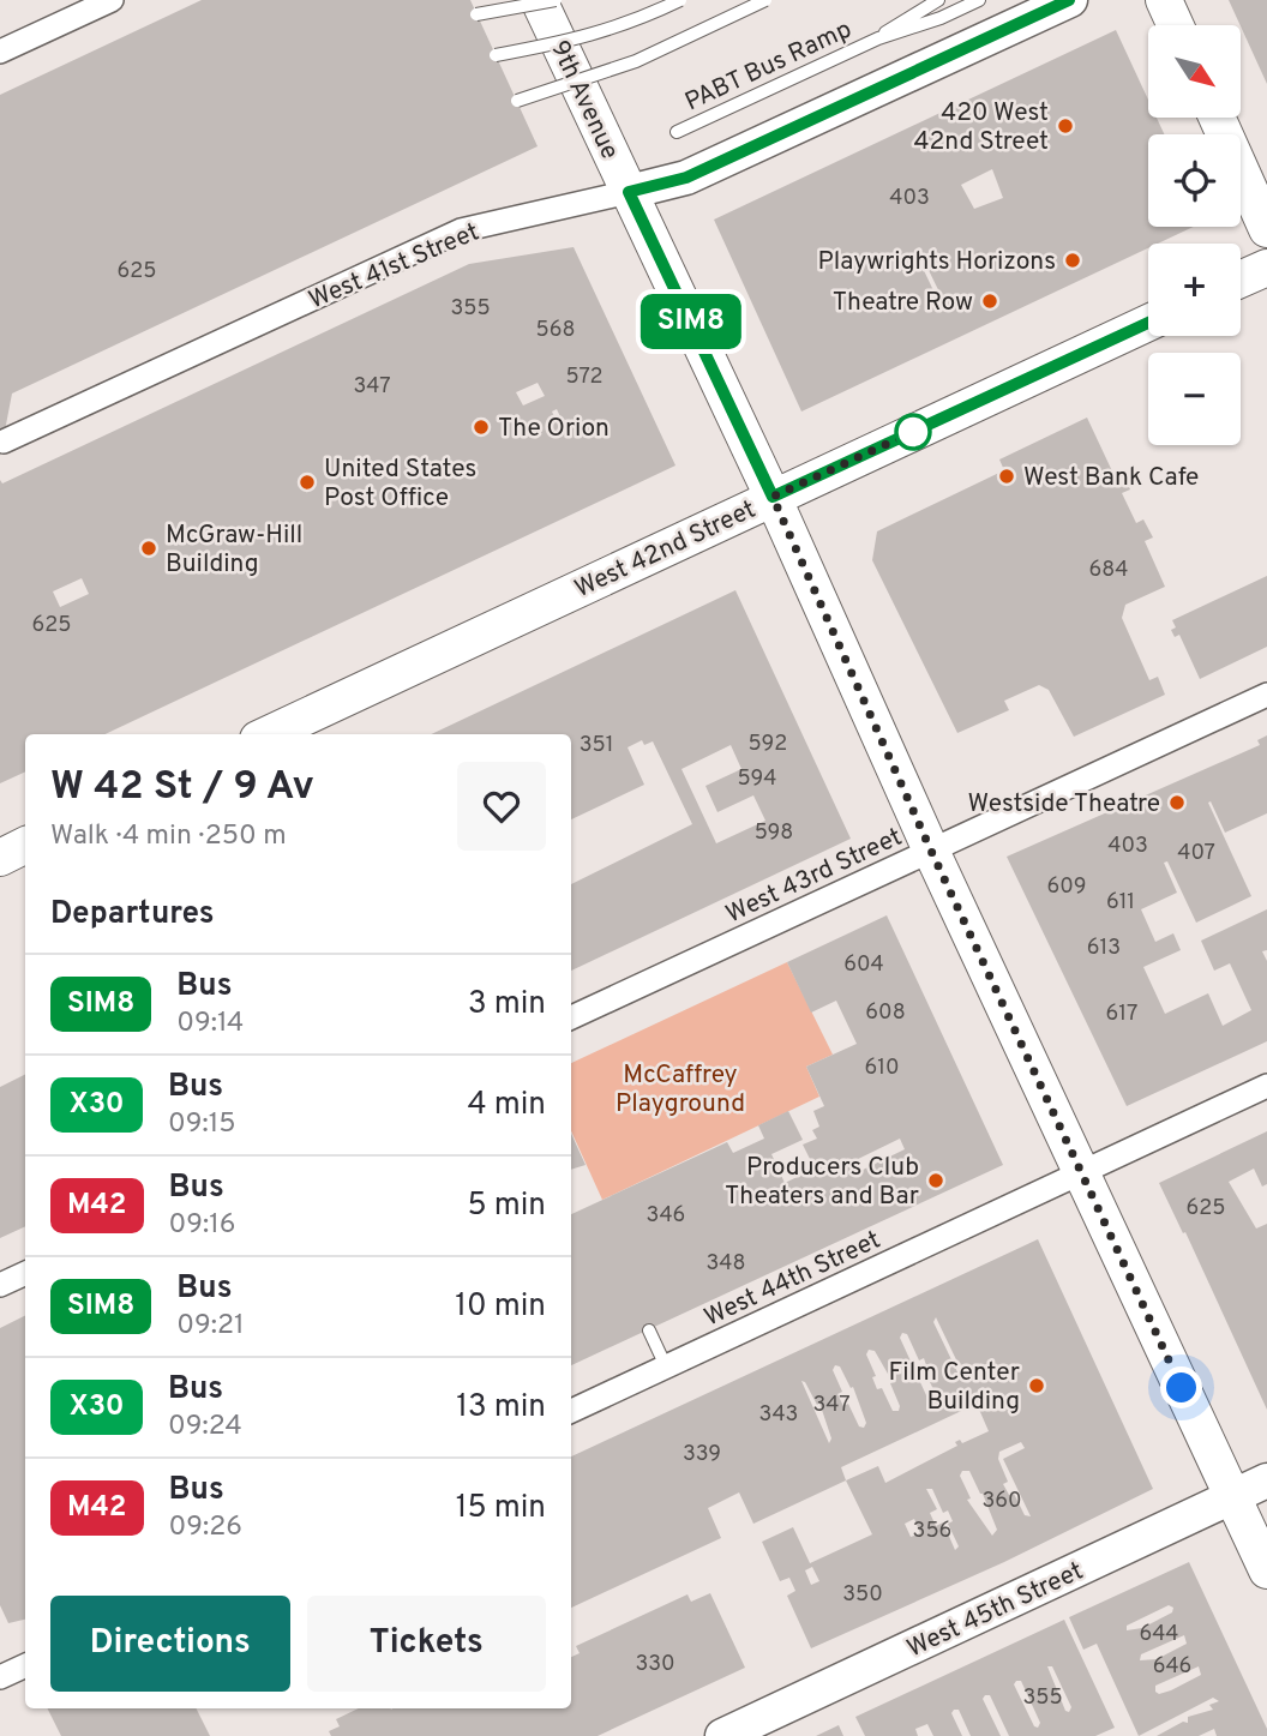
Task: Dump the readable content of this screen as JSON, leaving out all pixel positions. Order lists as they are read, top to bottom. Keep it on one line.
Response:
{"streets":{"main road":["9th Avenue","West 41st Street","West 42nd Street","West 45th Street"],"street":["West 43rd Street","West 44th Street"],"lane":["PABT Bus Ramp"]},"crossings":[["9th Avenue","West 41st Street"],["9th Avenue","West 42nd Street"],["9th Avenue","West 43rd Street"],["9th Avenue","West 44th Street"],["9th Avenue","West 45th Street"]],"parks":["McCaffrey Playground"],"places":["420 West 42nd Street","Playwrights Horizons","Theatre Row","The Orion","West Bank Cafe","United States Post Office","McGraw-Hill Building","Westside Theatre","Producers Club Theaters and Bar","Film Center Building"],"lines":["bus line SIM8"],"house_numbers":["403","625","355","568","572","347","684","625","592","351","594","598","403","407","609","611","613","604","608","617","610","625","346","348","347","343","339","360","356","350","644","330","646","355"],"north":"bottom right","page":{"on_map":"SIM8","map_buttons":["+","−"],"heading":[["W 42 St / 9 Av","Walk · 4 min · 250 m"],"Departures"],"list":[{"mark":"SIM8","name":"Bus","note":"09:14","value":"3 min"},{"mark":"X30","name":"Bus","note":"09:15","value":"4 min"},{"mark":"M42","name":"Bus","note":"09:16","value":"5 min"},{"mark":"SIM8","name":"Bus","note":"09:21","value":"10 min"},{"mark":"X30","name":"Bus","note":"09:24","value":"13 min"},{"mark":"M42","name":"Bus","note":"09:26","value":"15 min"}],"buttons":["Directions","Tickets"]}}
